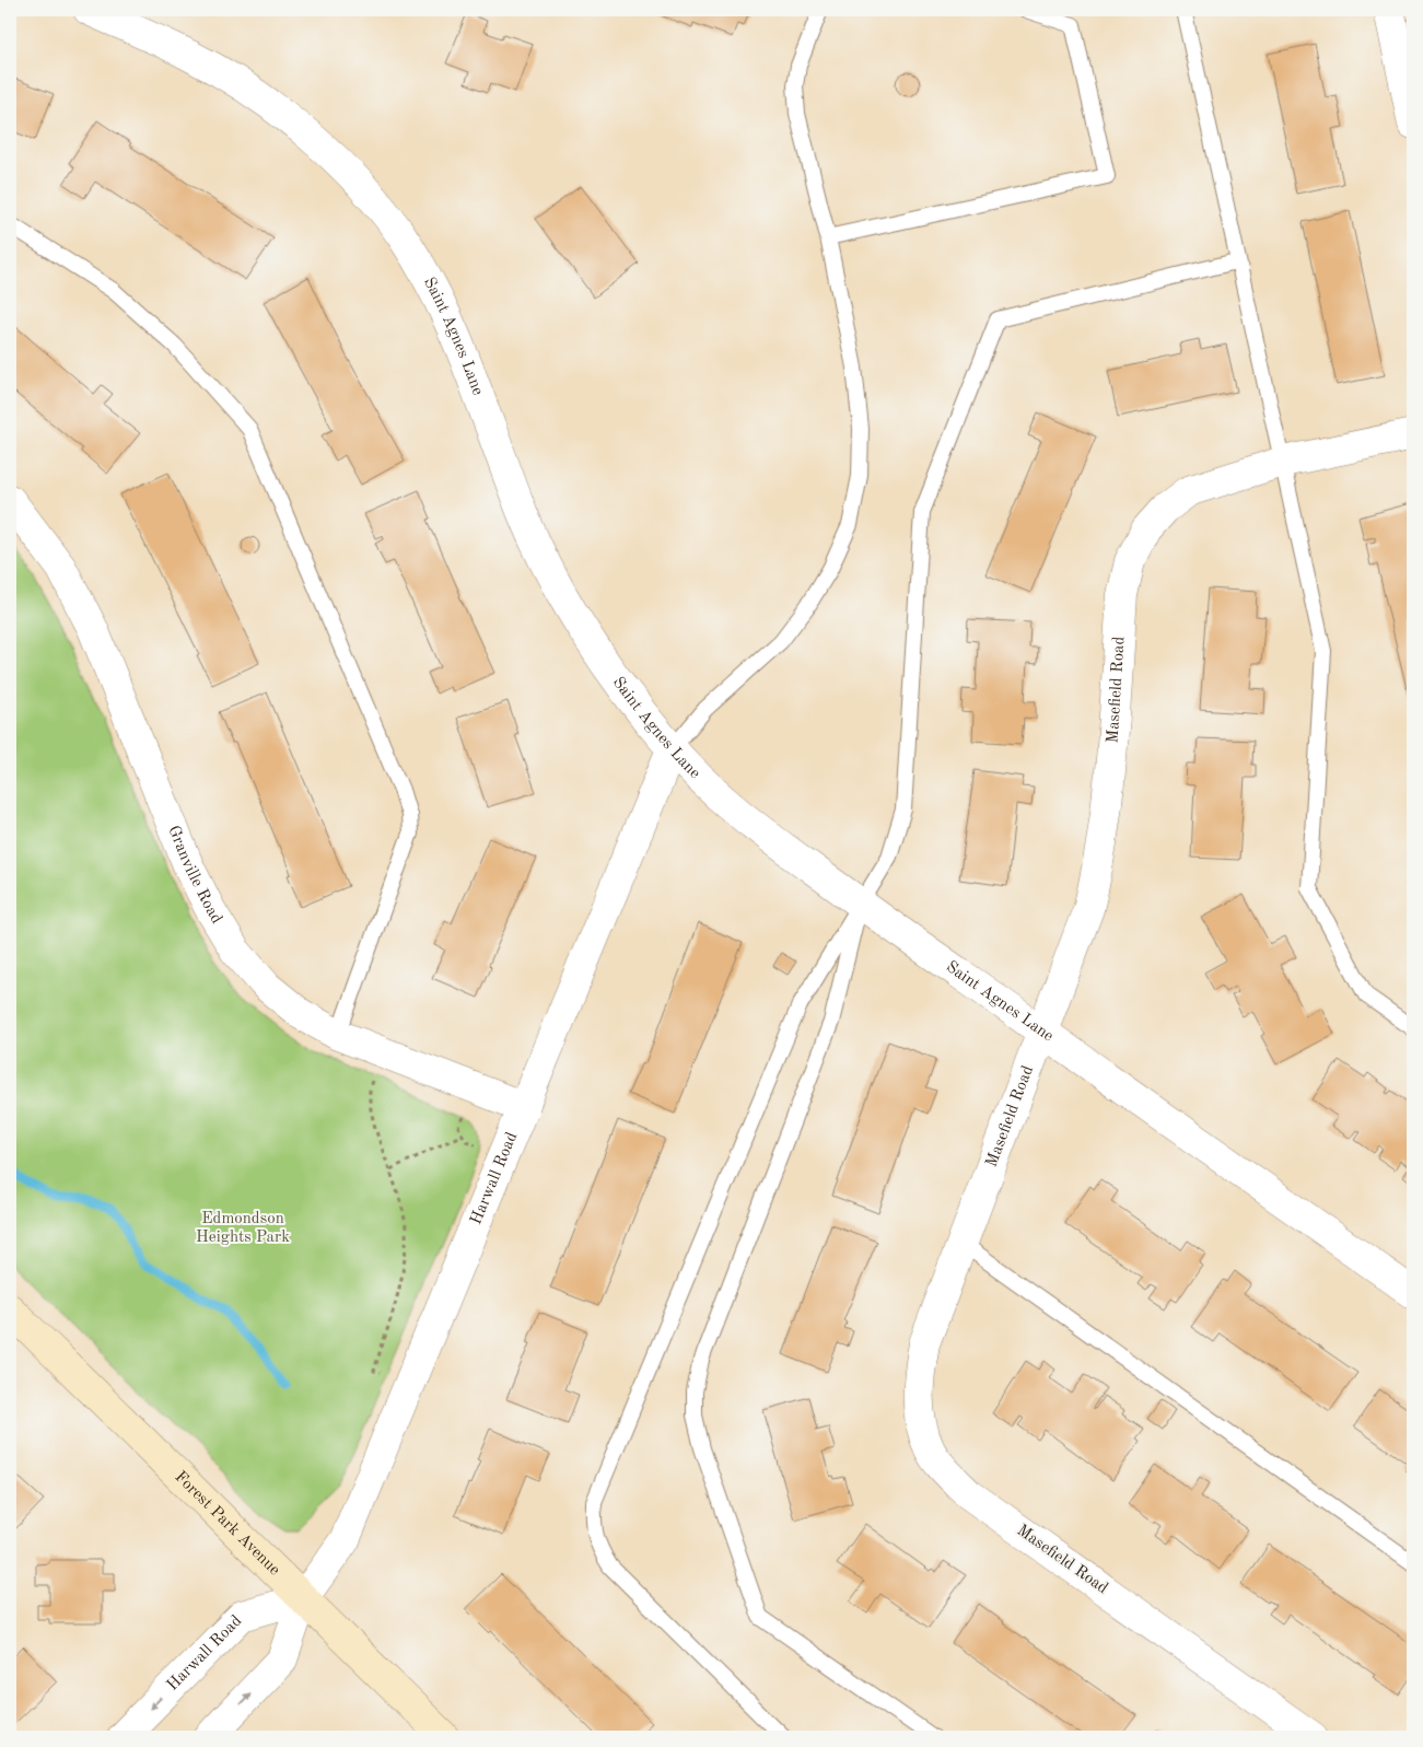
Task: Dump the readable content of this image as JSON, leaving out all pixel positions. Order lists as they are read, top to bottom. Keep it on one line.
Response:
{"streets":{"street":["Saint Agnes Lane","Masefield Road","Granville Road","Harwall Road","Forest Park Avenue"]},"crossings":[["Saint Agnes Lane","Masefield Road"],["Saint Agnes Lane","Harwall Road"],["Granville Road","Harwall Road"],["Harwall Road","Forest Park Avenue"]],"parks":["Edmondson Heights Park"]}
